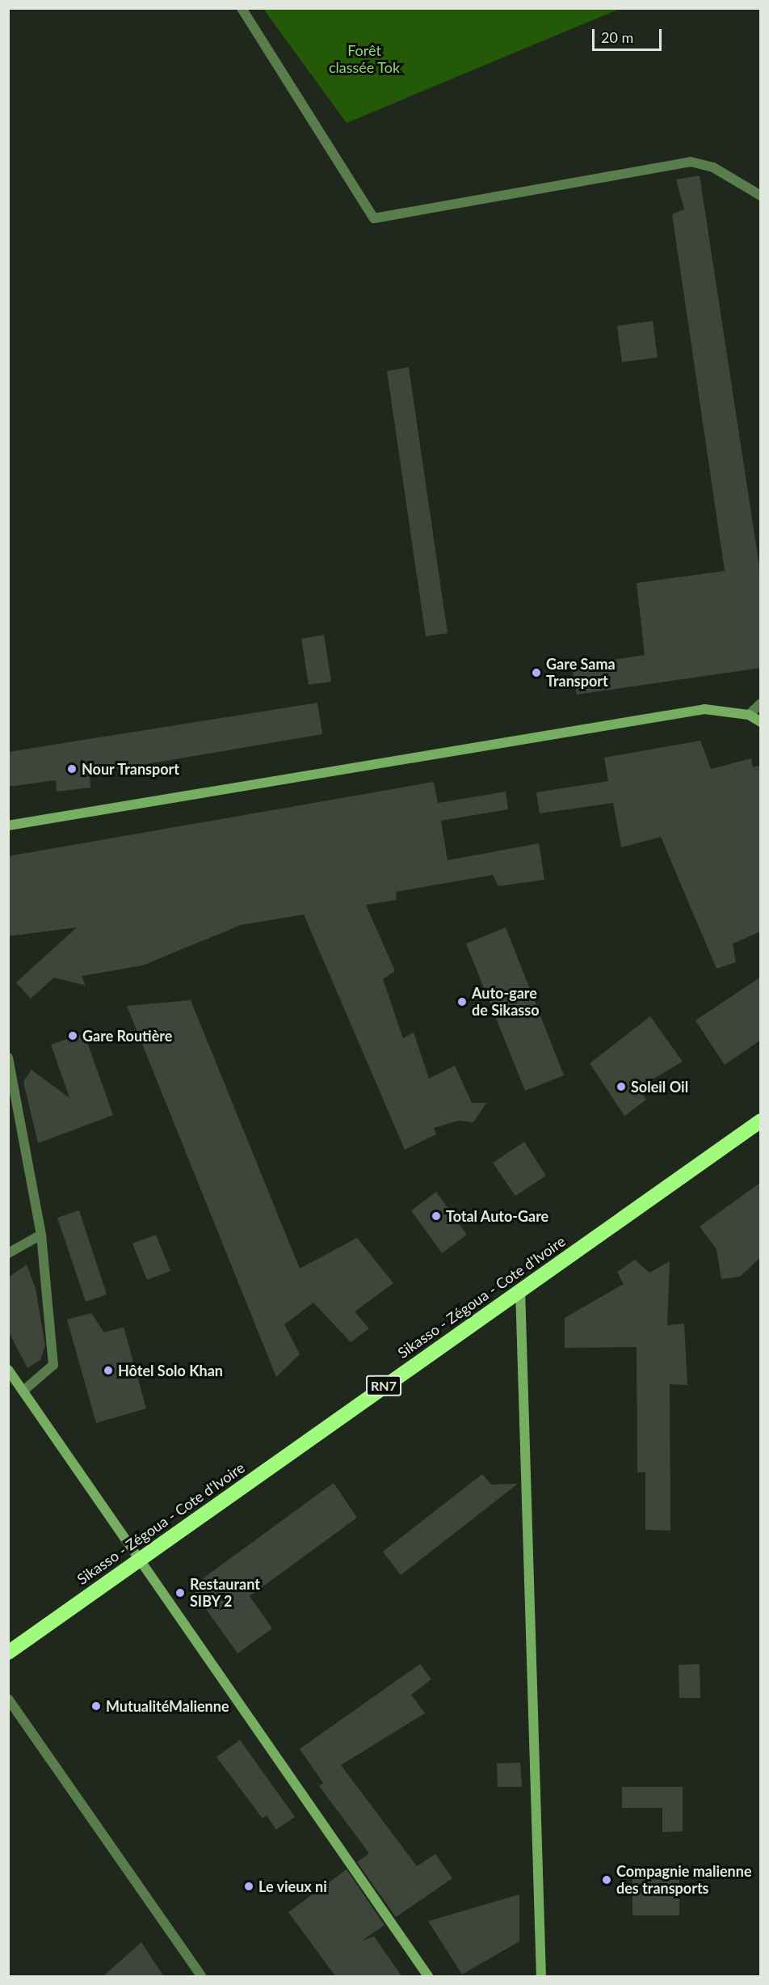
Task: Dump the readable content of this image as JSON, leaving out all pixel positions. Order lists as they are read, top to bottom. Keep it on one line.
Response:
{"streets":{"highway":["Sikasso - Zégoua - Cote d'Ivoire","RN7"]},"parks":["Forêt classée Tok"],"places":["Gare Sama Transport","Nour Transport","Auto-gare de Sikasso","Gare Routière","Soleil Oil","Total Auto-Gare","Hôtel Solo Khan","Restaurant SIBY 2","MutualitéMalienne","Compagnie malienne des transports","Le vieux ni"],"scale_bar":"20 m"}
